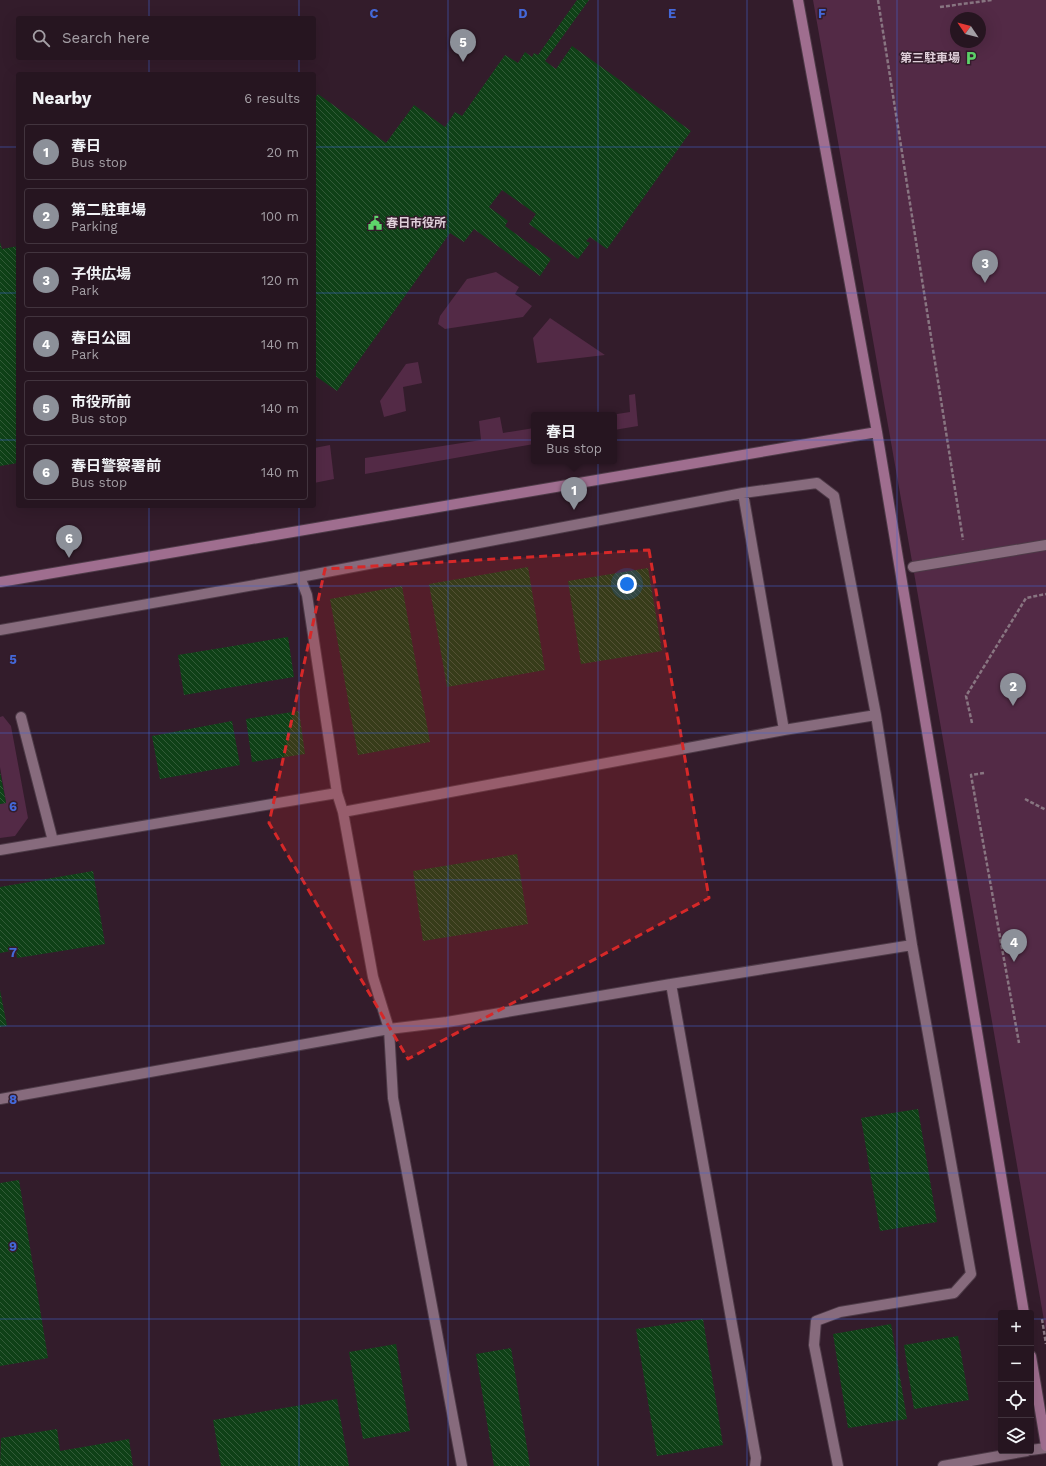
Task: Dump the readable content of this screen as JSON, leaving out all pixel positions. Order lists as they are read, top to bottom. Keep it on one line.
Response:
{"places":{"parking":["第三駐車場"],"public building":["春日市役所"]},"north":"top left","page":{"search":"Search here","pins":["5","3","1","6","2","4"],"heading":["Nearby","6 results"],"list":[{"mark":"1","name":"春日","note":"Bus stop","value":"20 m"},{"mark":"2","name":"第二駐車場","note":"Parking","value":"100 m"},{"mark":"3","name":"子供広場","note":"Park","value":"120 m"},{"mark":"4","name":"春日公園","note":"Park","value":"140 m"},{"mark":"5","name":"市役所前","note":"Bus stop","value":"140 m"},{"mark":"6","name":"春日警察署前","note":"Bus stop","value":"140 m"}],"popup":["春日","Bus stop"],"map_buttons":["+","−"]},"grid":{"columns":["C","D","E","F"],"rows":["5","6","7","8","9"]}}
